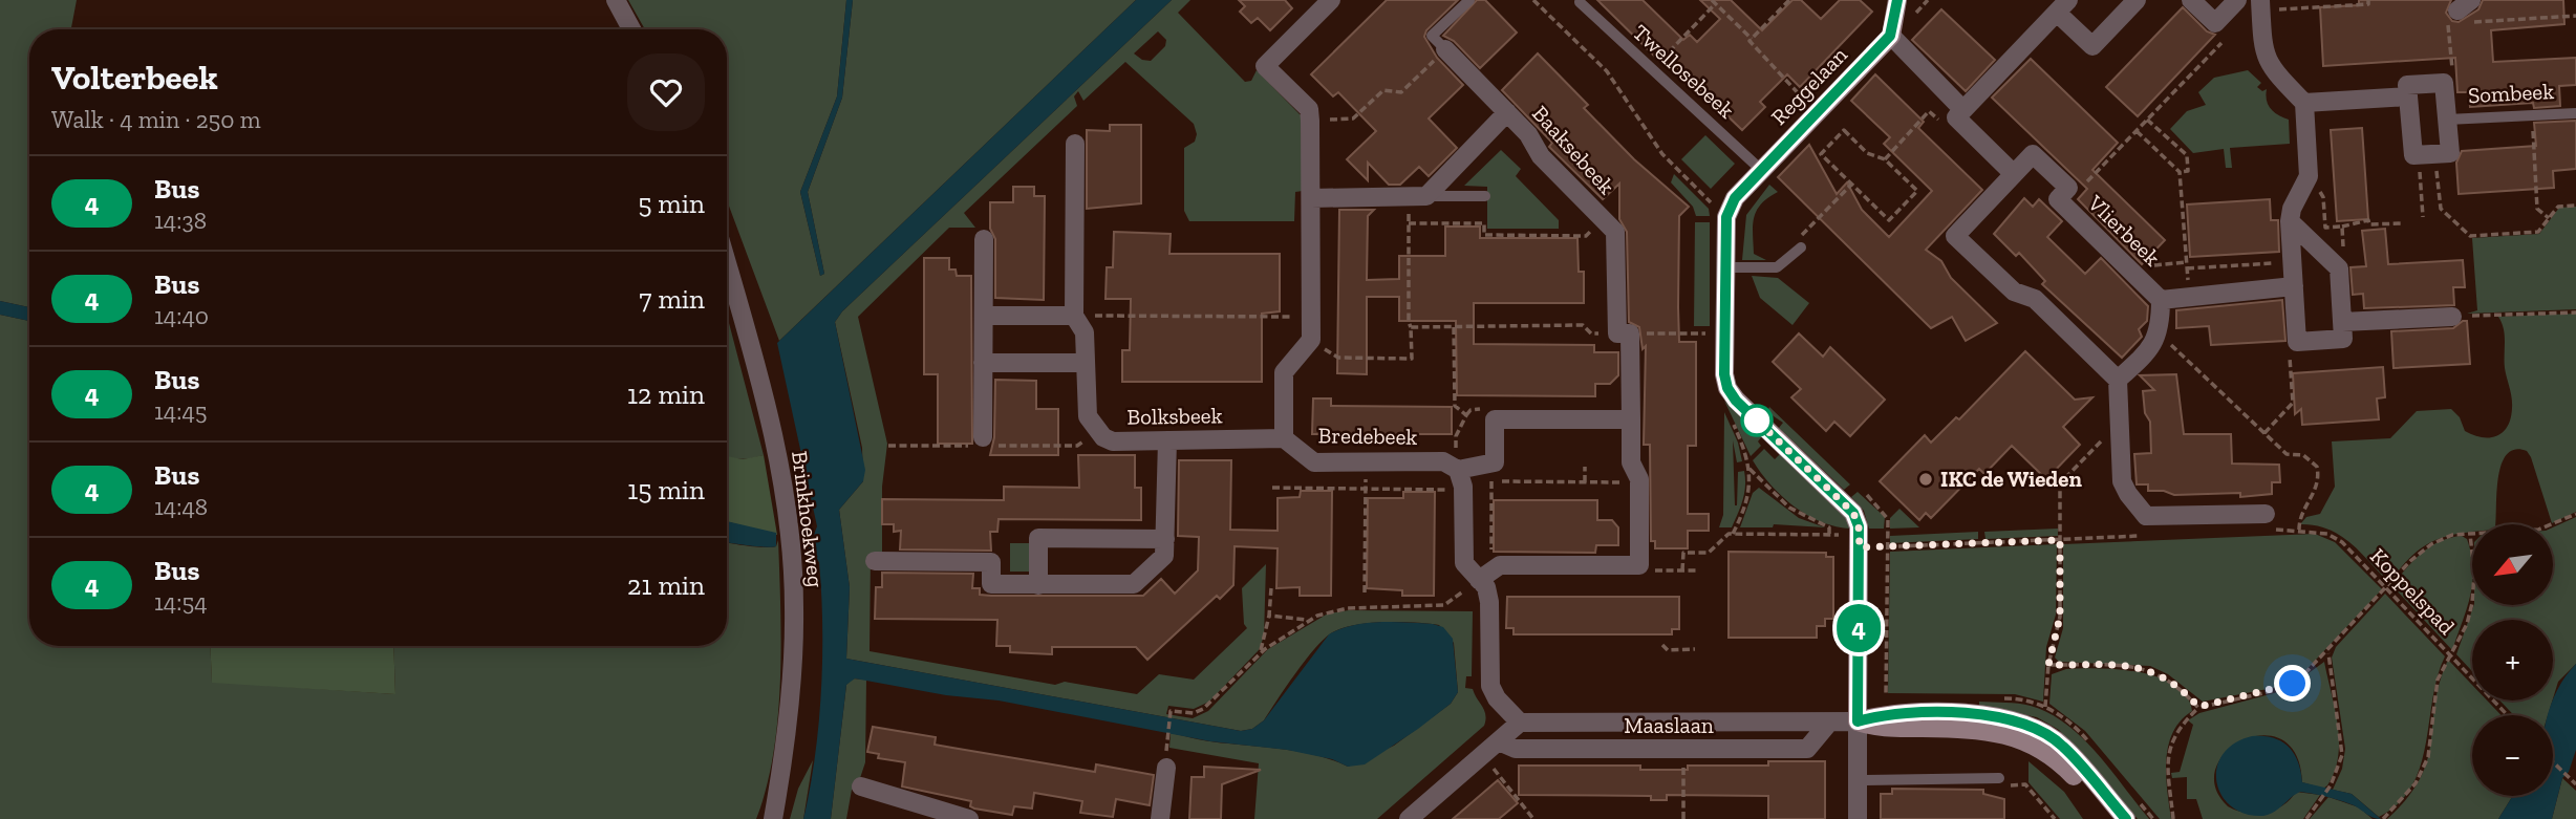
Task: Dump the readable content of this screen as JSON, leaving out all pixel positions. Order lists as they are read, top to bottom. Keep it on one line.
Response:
{"streets":{"street":["Reggelaan","Sombeek","Baaksebeek","Vlierbeek","Bolksbeek","Bredebeek","Brinkhoekweg","Maaslaan"],"lane":["Twellosebeek"],"path":["Koppelspad"]},"crossings":[["Twellosebeek","Reggelaan"],["Bolksbeek","Bredebeek"]],"places":["IKC de Wieden"],"lines":["bus line 4"],"north":"bottom left","page":{"on_map":"4","heading":["Volterbeek","Walk · 4 min · 250 m"],"list":[{"mark":"4","name":"Bus","note":"14:38","value":"5 min"},{"mark":"4","name":"Bus","note":"14:40","value":"7 min"},{"mark":"4","name":"Bus","note":"14:45","value":"12 min"},{"mark":"4","name":"Bus","note":"14:48","value":"15 min"},{"mark":"4","name":"Bus","note":"14:54","value":"21 min"}],"map_buttons":["+","−"]}}
